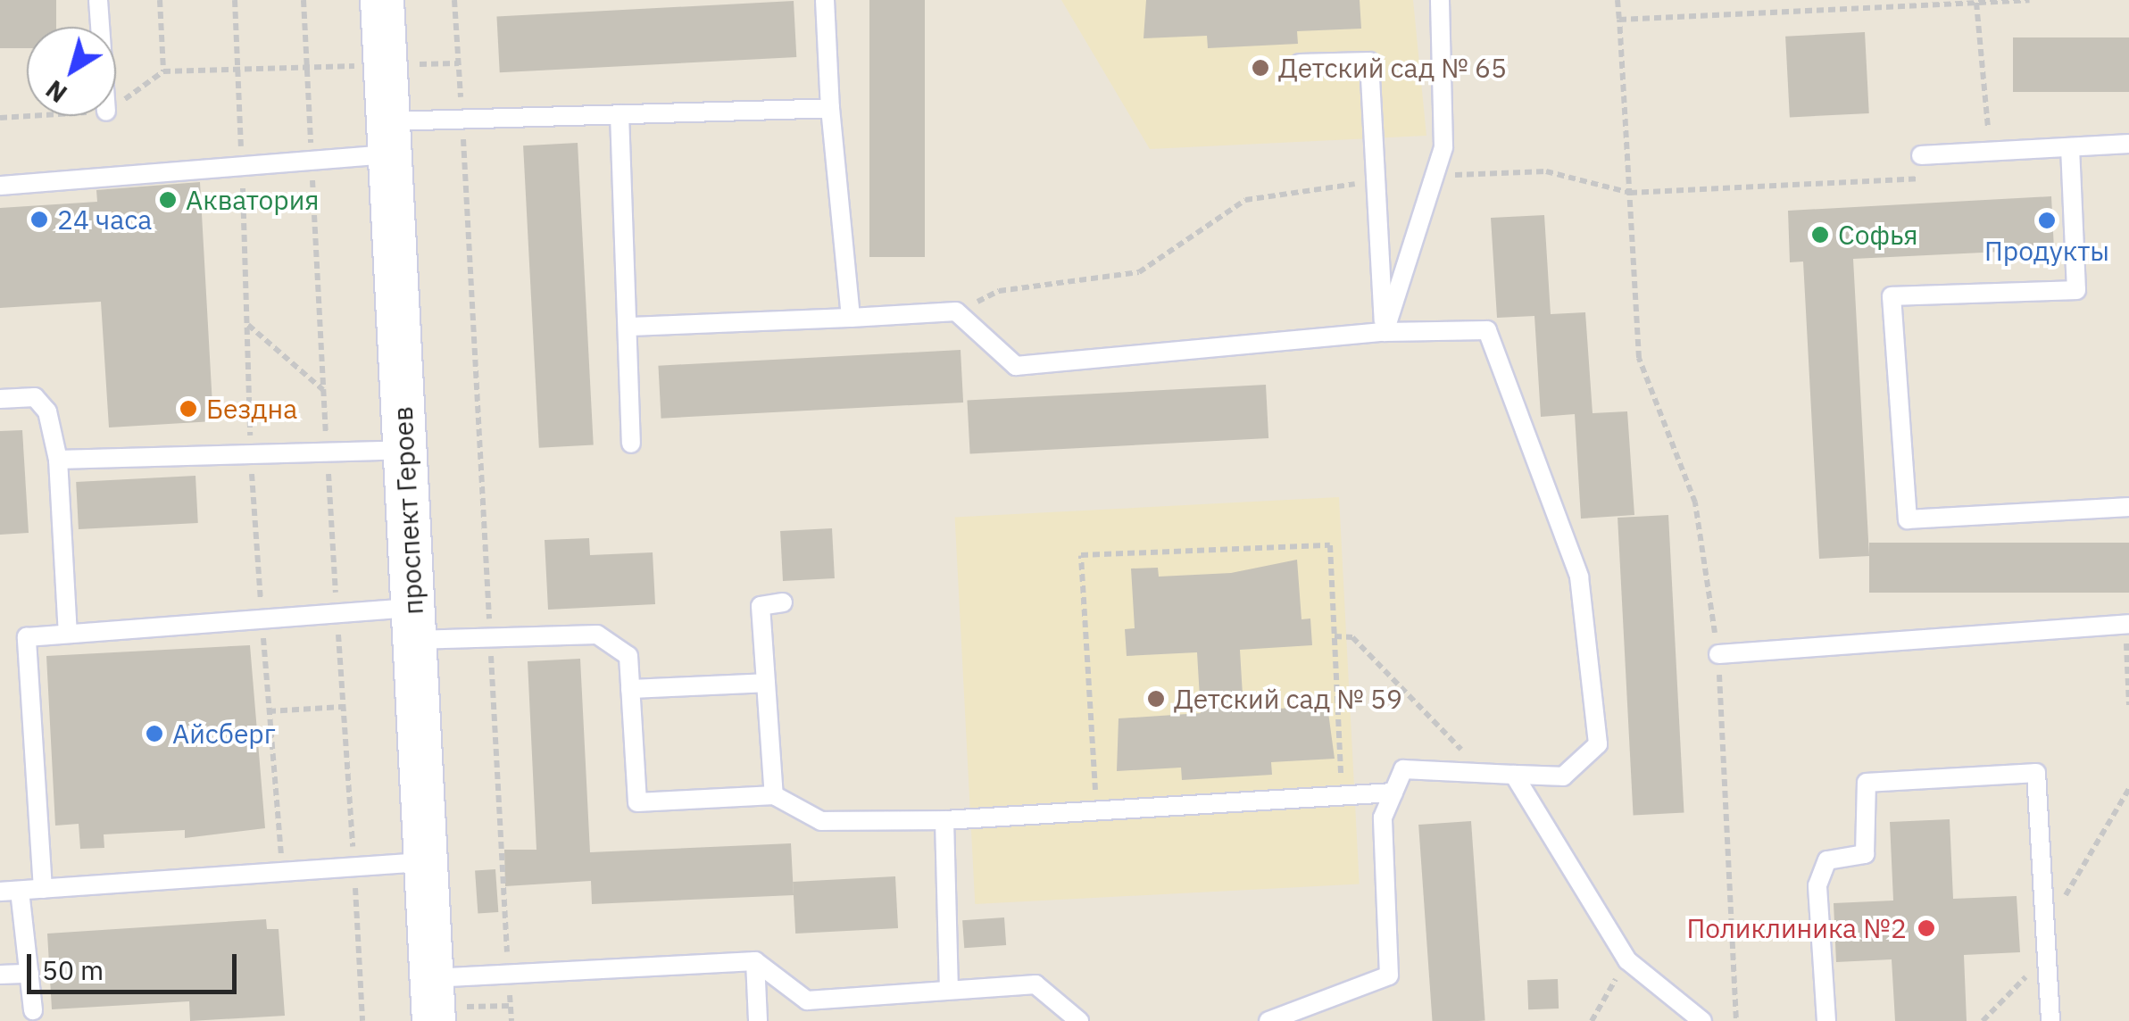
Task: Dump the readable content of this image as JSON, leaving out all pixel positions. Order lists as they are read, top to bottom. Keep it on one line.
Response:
{"streets":{"street":["проспект Героев"]},"places":["Детский сад № 65","Акватория","24 часа","Продукты","Софья","Бездна","Детский сад № 59","Айсберг","Поликлиника №2"],"scale_bar":"50 m","north":"bottom left"}
